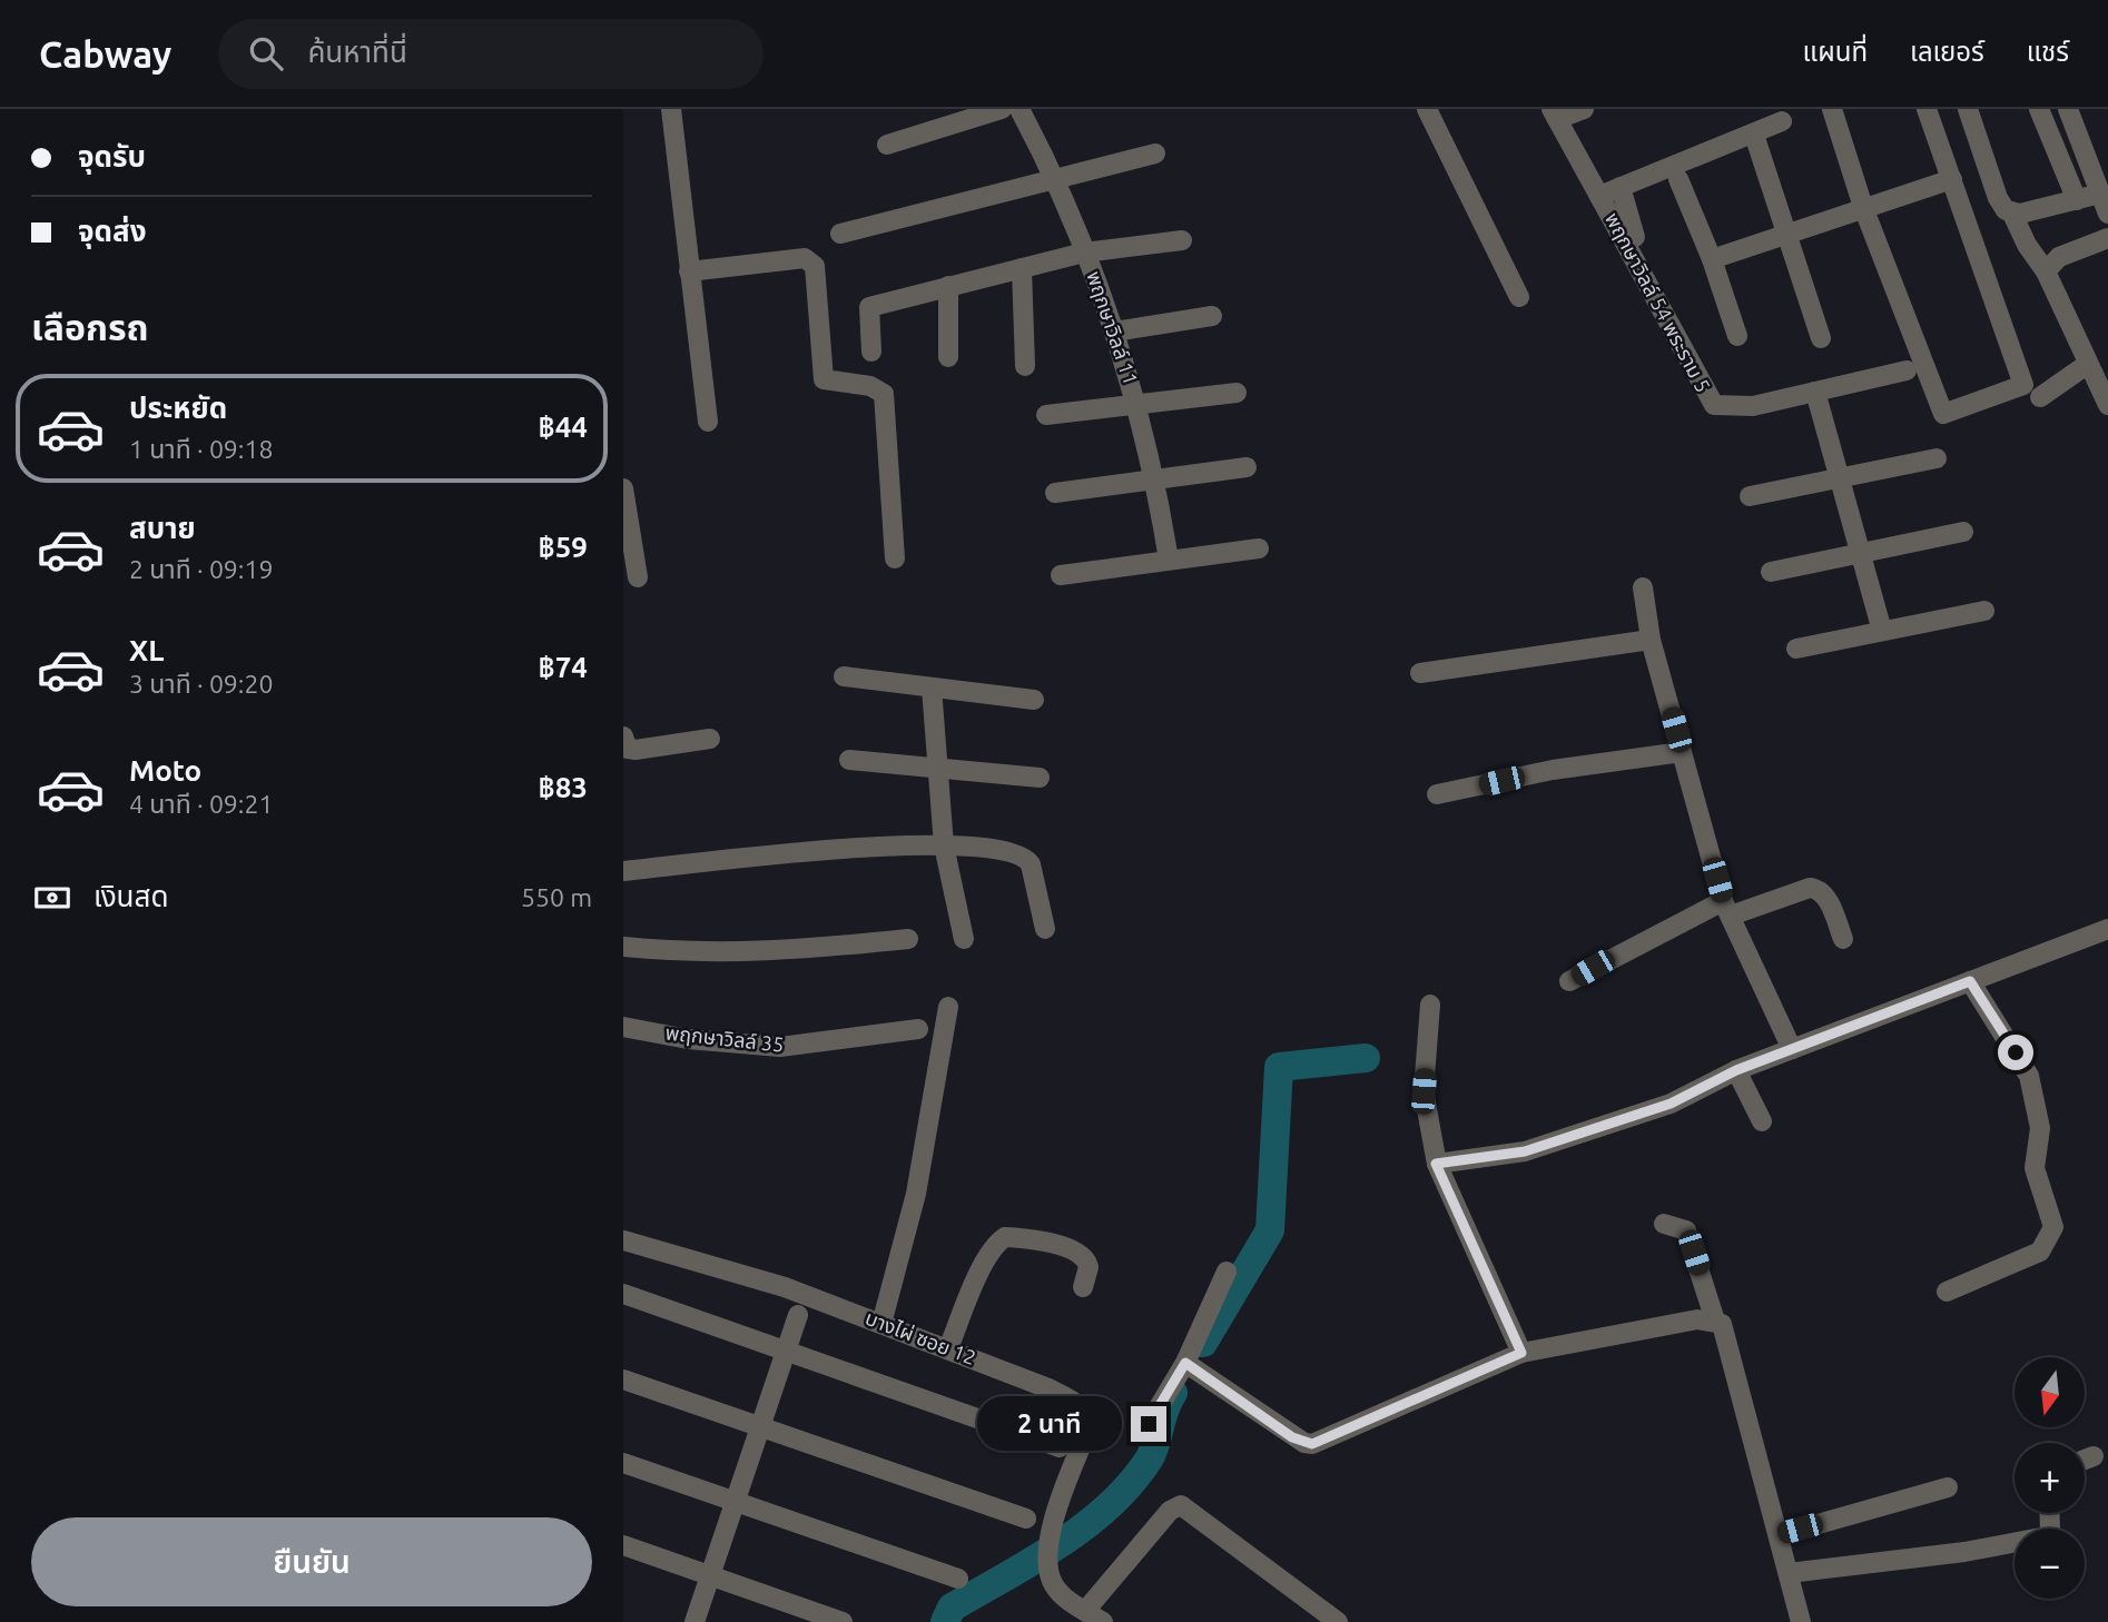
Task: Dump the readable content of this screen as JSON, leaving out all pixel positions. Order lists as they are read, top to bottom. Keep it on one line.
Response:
{"streets":{"street":["พฤกษาวิลล์ 54 พระราม 5","พฤกษาวิลล์ 11","พฤกษาวิลล์ 35","บางไผ่ ซอย 12"]},"north":"bottom","page":{"header":"Cabway","search":"ค้นหาที่นี่","nav":["แผนที่","เลเยอร์","แชร์"],"banner":["จุดรับ","จุดส่ง"],"heading":"เลือกรถ","list":[{"name":"ประหยัด","note":"1 นาที · 09:18","value":"฿44"},{"name":"สบาย","note":"2 นาที · 09:19","value":"฿59"},{"name":"XL","note":"3 นาที · 09:20","value":"฿74"},{"name":"Moto","note":"4 นาที · 09:21","value":"฿83"}],"pay":["เงินสด","550 m"],"map_buttons":["+","−"],"bubble":"2 นาที","buttons":"ยืนยัน"}}
